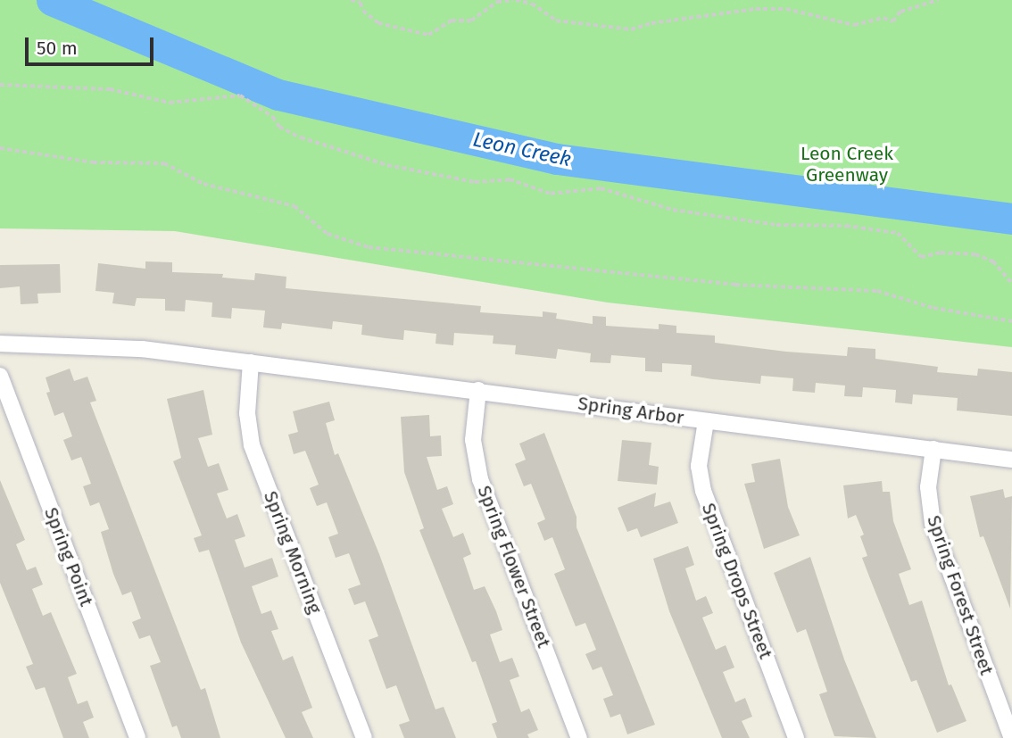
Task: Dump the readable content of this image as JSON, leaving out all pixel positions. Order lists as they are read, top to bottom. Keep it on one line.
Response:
{"streets":{"street":["Spring Arbor","Spring Morning","Spring Point","Spring Flower Street","Spring Drops Street","Spring Forest Street"]},"crossings":[["Spring Arbor","Spring Morning"],["Spring Arbor","Spring Flower Street"],["Spring Arbor","Spring Drops Street"],["Spring Arbor","Spring Forest Street"]],"water":["Leon Creek"],"parks":["Leon Creek Greenway"],"scale_bar":"50 m"}
